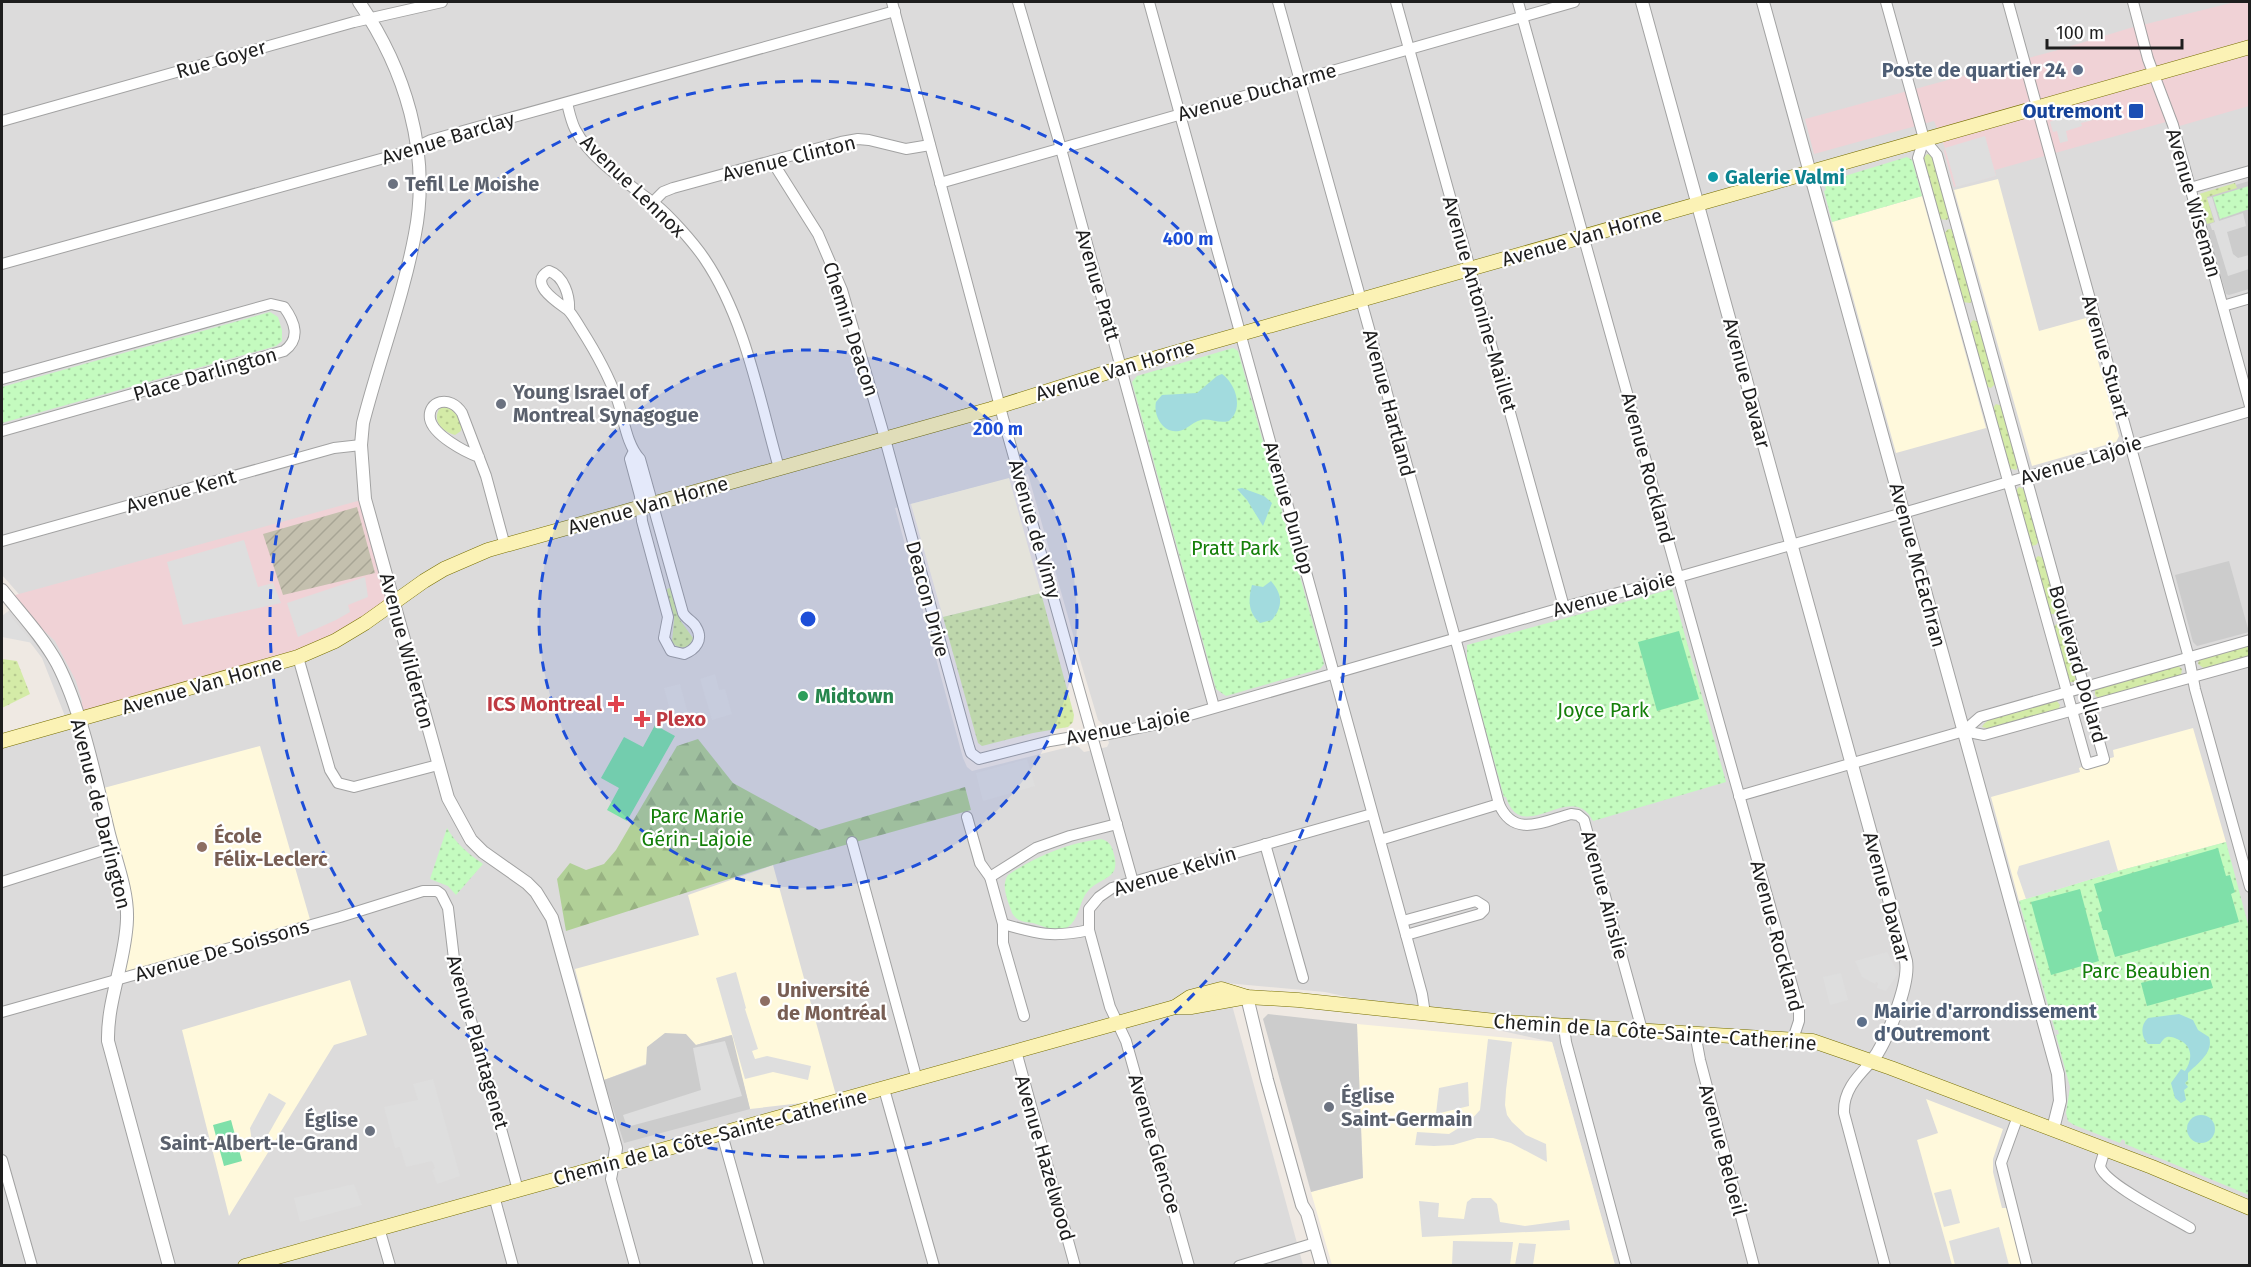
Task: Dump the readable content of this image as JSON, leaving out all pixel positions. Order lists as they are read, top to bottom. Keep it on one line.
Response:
{"streets":{"main road":["Avenue Van Horne","Chemin de la Côte-Sainte-Catherine"],"street":["Rue Goyer","Avenue Ducharme","Avenue Barclay","Avenue Clinton","Avenue Lennox","Avenue Wiseman","Avenue Pratt","Avenue Antonine-Maillet","Chemin Deacon","Avenue Stuart","Place Darlington","Avenue Davaar","Avenue Hartland","Avenue Lajoie","Avenue Rockland","Avenue Kent","Avenue Dunlop","Avenue de Vimy","Avenue McEachran","Deacon Drive","Avenue Wilderton","Boulevard Dollard","Avenue de Darlington","Avenue Kelvin","Avenue Ainslie","Avenue De Soissons","Avenue Plantagenet","Avenue Glencoe","Avenue Beloeil","Avenue Hazelwood"]},"crossings":[["Rue Goyer","Avenue Wilderton"],["Avenue Ducharme","Avenue Pratt"],["Avenue Ducharme","Avenue Antonine-Maillet"],["Avenue Ducharme","Avenue Hartland"],["Avenue Ducharme","Avenue Rockland"],["Avenue Ducharme","Avenue Dunlop"],["Avenue Ducharme","Avenue de Vimy"],["Avenue Barclay","Avenue Lennox"],["Avenue Barclay","Avenue de Vimy"],["Avenue Barclay","Avenue Wilderton"],["Avenue Clinton","Avenue Lennox"],["Avenue Clinton","Chemin Deacon"],["Avenue Clinton","Avenue de Vimy"],["Avenue Lennox","Avenue Van Horne"],["Avenue Wiseman","Avenue Van Horne"],["Avenue Van Horne","Avenue Pratt"],["Avenue Van Horne","Avenue Antonine-Maillet"],["Avenue Van Horne","Chemin Deacon"],["Avenue Van Horne","Avenue Stuart"],["Avenue Van Horne","Avenue Davaar"],["Avenue Van Horne","Avenue Hartland"],["Avenue Van Horne","Avenue Rockland"],["Avenue Van Horne","Avenue Dunlop"],["Avenue Van Horne","Avenue de Vimy"],["Avenue Van Horne","Avenue McEachran"],["Avenue Van Horne","Deacon Drive"],["Avenue Van Horne","Avenue Wilderton"],["Avenue Van Horne","Boulevard Dollard"],["Avenue Van Horne","Avenue de Darlington"],["Avenue Pratt","Avenue Lajoie"],["Avenue Antonine-Maillet","Avenue Lajoie"],["Chemin Deacon","Deacon Drive"],["Avenue Stuart","Avenue Lajoie"],["Avenue Davaar","Avenue Lajoie"],["Avenue Davaar","Chemin de la Côte-Sainte-Catherine"],["Avenue Hartland","Avenue Lajoie"],["Avenue Hartland","Avenue Ainslie"],["Avenue Lajoie","Avenue Rockland"],["Avenue Lajoie","Avenue Dunlop"],["Avenue Lajoie","Avenue de Vimy"],["Avenue Lajoie","Avenue McEachran"],["Avenue Lajoie","Deacon Drive"],["Avenue Lajoie","Boulevard Dollard"],["Avenue Rockland","Chemin de la Côte-Sainte-Catherine"],["Avenue Kent","Avenue Wilderton"],["Avenue Dunlop","Avenue Kelvin"],["Avenue Dunlop","Chemin de la Côte-Sainte-Catherine"],["Avenue de Vimy","Avenue Kelvin"],["Avenue McEachran","Chemin de la Côte-Sainte-Catherine"],["Avenue Wilderton","Chemin de la Côte-Sainte-Catherine"],["Avenue de Darlington","Avenue De Soissons"],["Avenue Ainslie","Chemin de la Côte-Sainte-Catherine"],["Avenue De Soissons","Avenue Plantagenet"],["Chemin de la Côte-Sainte-Catherine","Avenue Plantagenet"],["Chemin de la Côte-Sainte-Catherine","Avenue Glencoe"],["Chemin de la Côte-Sainte-Catherine","Avenue Beloeil"],["Chemin de la Côte-Sainte-Catherine","Avenue Hazelwood"]],"parks":["Pratt Park","Joyce Park","Parc Marie Gérin-Lajoie","Parc Beaubien"],"places":{"other":["Poste de quartier 24","Galerie Valmi","Tefil Le Moishe","Young Israel of Montreal Synagogue","Midtown","École Félix-Leclerc","Université de Montréal","Mairie d'arrondissement d'Outremont","Église Saint-Germain","Église Saint-Albert-le-Grand"],"transit":["Outremont"],"health":["ICS Montreal","Plexo"]},"scale_bar":"100 m","rings":["400 m","200 m"]}
